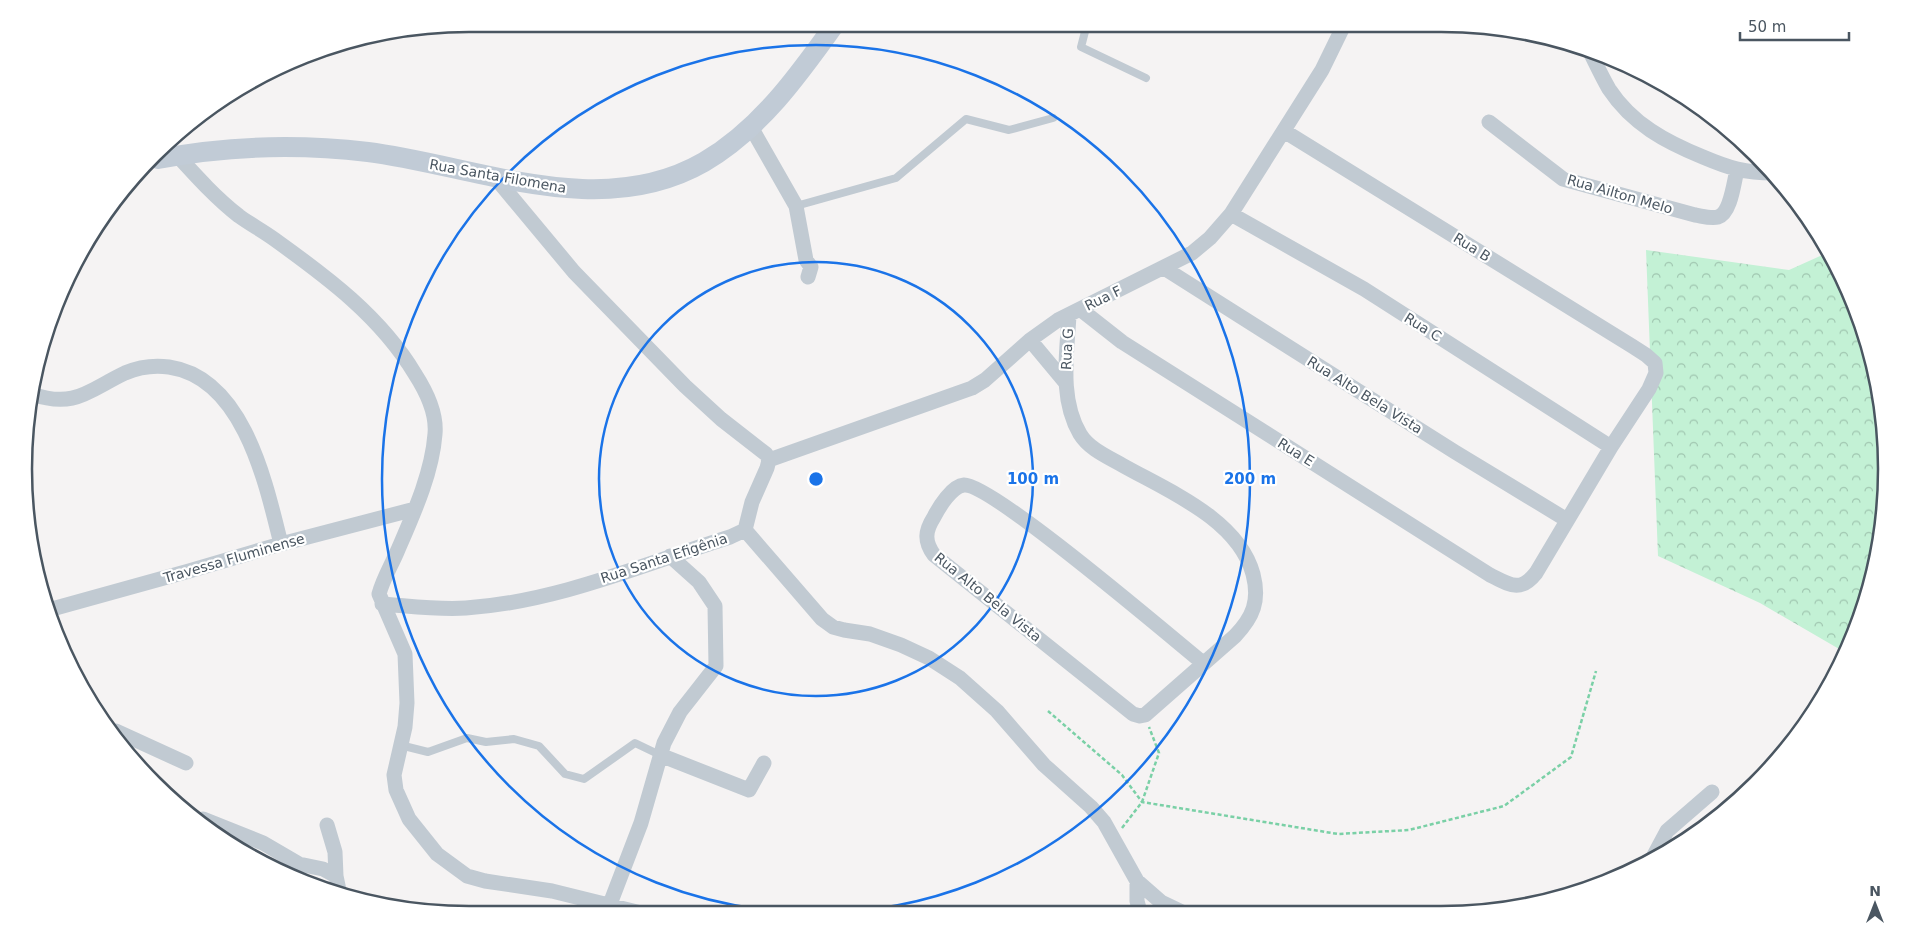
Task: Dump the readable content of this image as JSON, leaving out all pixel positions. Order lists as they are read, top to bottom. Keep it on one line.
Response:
{"streets":{"main road":["Rua Santa Filomena"],"street":["Rua Ailton Melo","Rua B","Rua F","Rua C","Rua G","Rua Alto Bela Vista","Rua E","Travessa Fluminense","Rua Santa Efigênia"]},"crossings":[["Rua B","Rua F"],["Rua B","Rua C"],["Rua F","Rua C"],["Rua F","Rua G"],["Rua F","Rua Alto Bela Vista"],["Rua F","Rua E"],["Rua F","Rua Santa Efigênia"],["Rua G","Rua E"],["Rua Alto Bela Vista","Rua E"]],"scale_bar":"50 m","north":"top","rings":["100 m","200 m"]}
